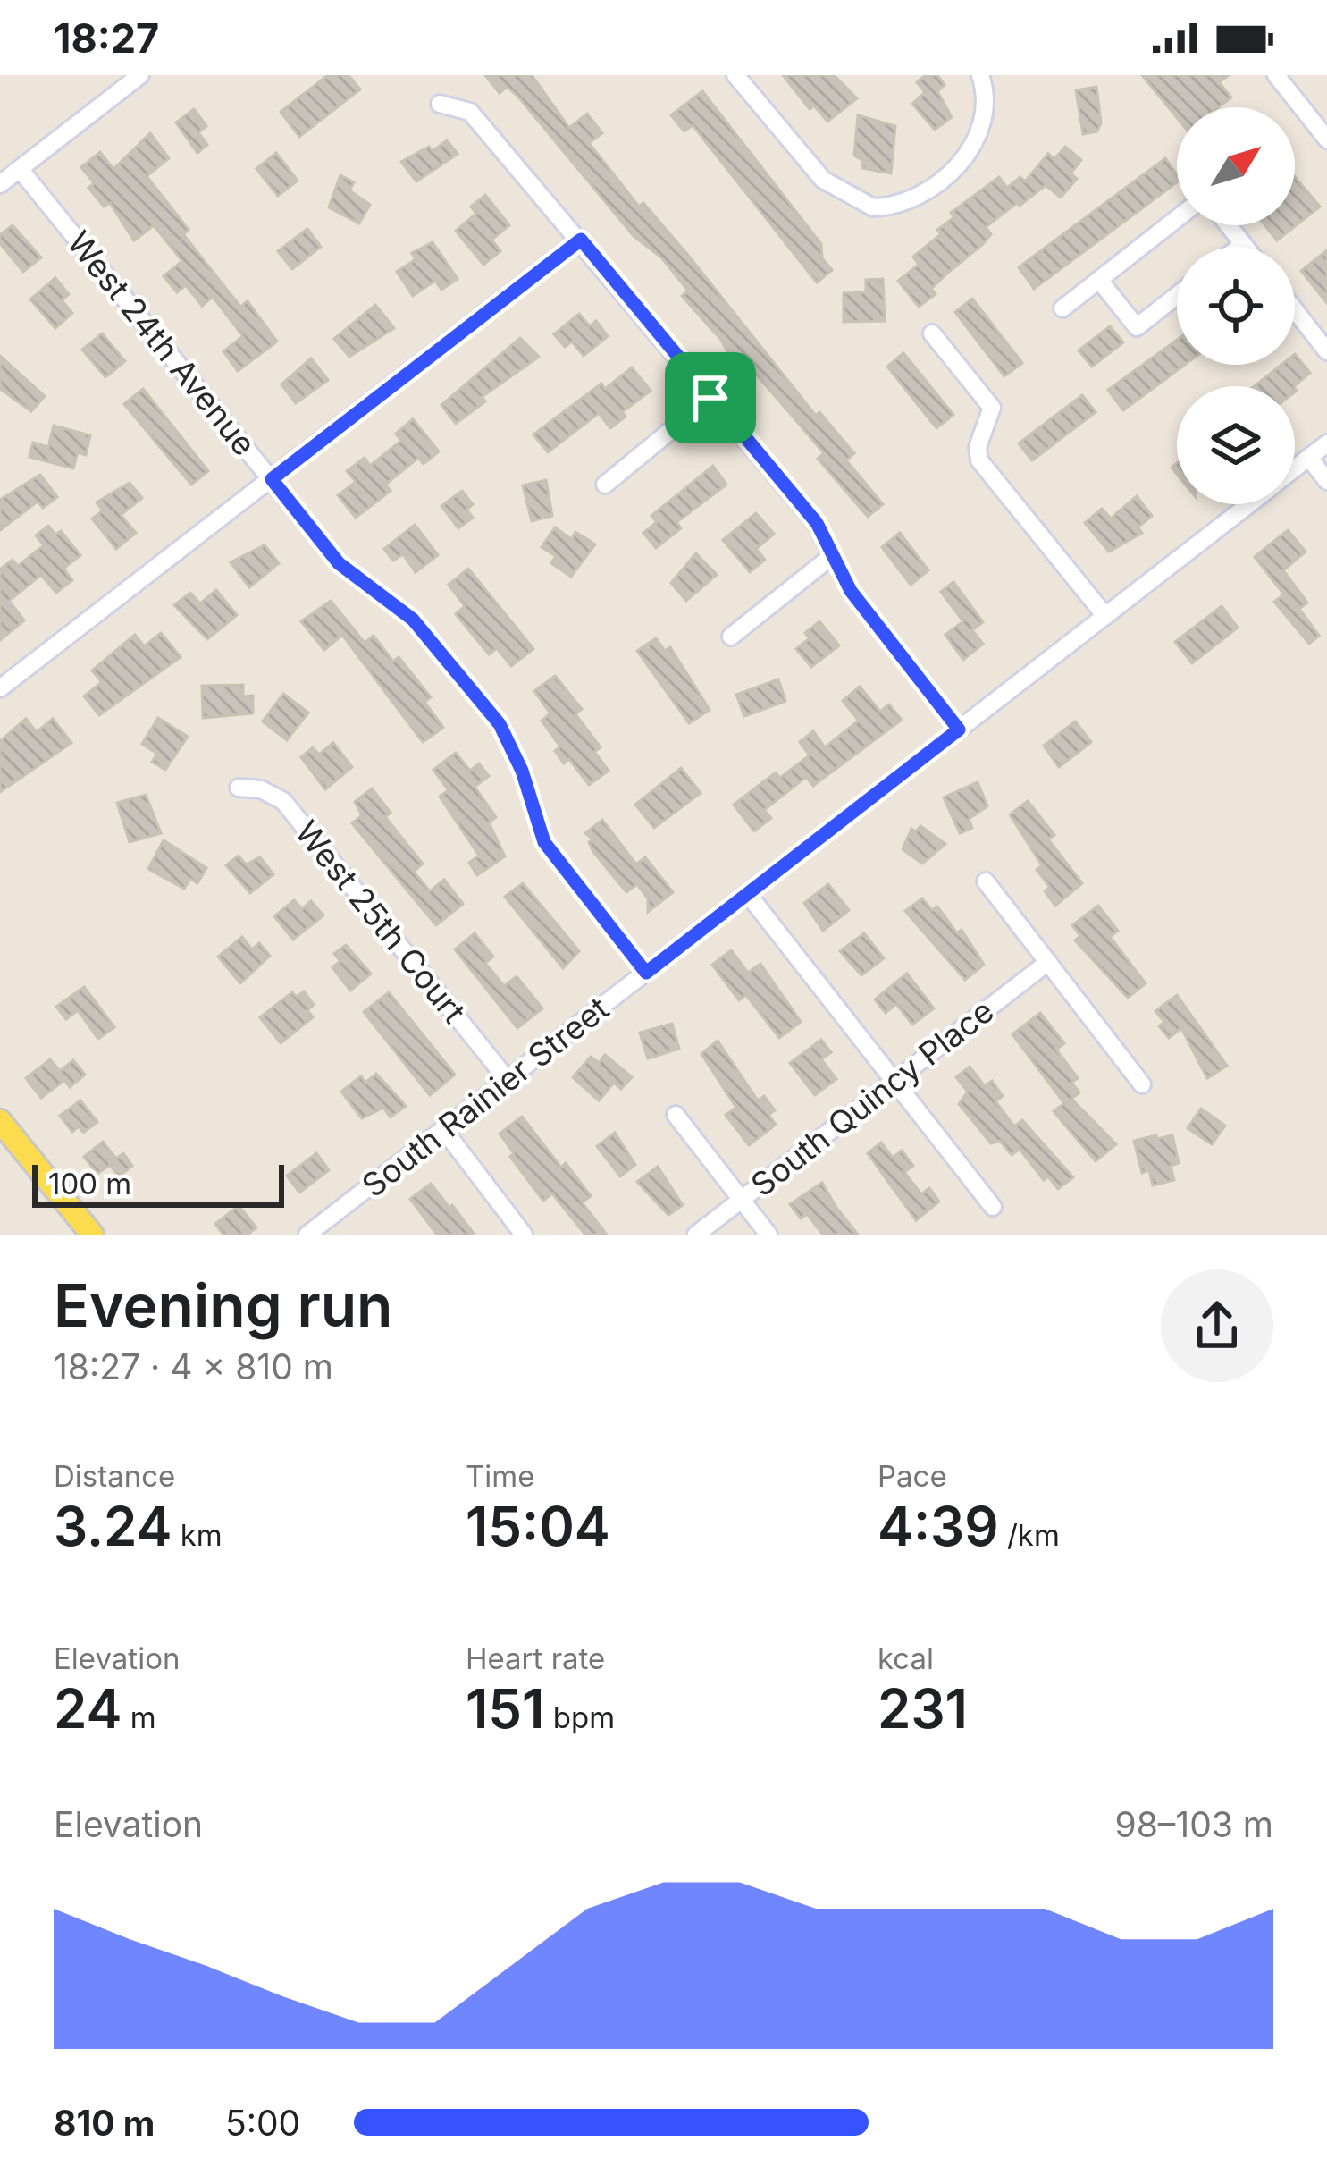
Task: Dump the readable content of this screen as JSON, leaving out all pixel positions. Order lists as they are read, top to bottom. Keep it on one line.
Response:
{"streets":{"street":["West 24th Avenue","West 25th Court","South Rainier Street","South Quincy Place"]},"crossings":[["West 24th Avenue","South Rainier Street"],["West 25th Court","South Rainier Street"]],"scale_bar":"100 m","north":"top right","page":{"status":"18:27","scale":"100 m","heading":["Evening run","18:27 · 4 × 810 m"],"stats":[["Distance","3.24 km"],["Time","15:04"],["Pace","4:39 /km"],["Elevation","24 m"],["Heart rate","151 bpm"],["kcal","231"]],"chart":["Elevation","98–103 m"],"list":[{"name":"810 m","note":"5:00"}]}}
